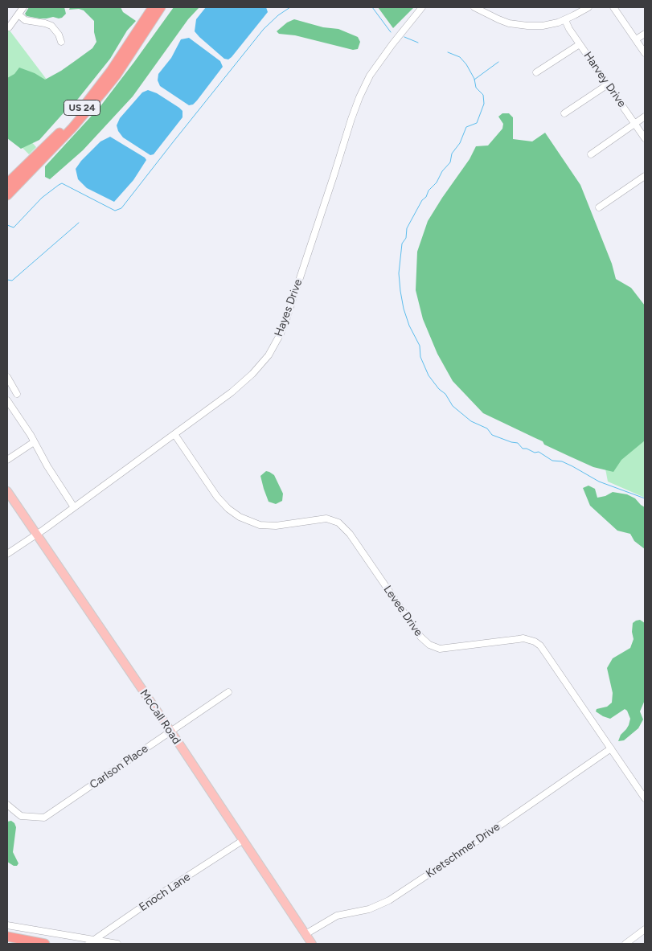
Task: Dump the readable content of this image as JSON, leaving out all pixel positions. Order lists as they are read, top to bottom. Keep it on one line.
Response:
{"streets":{"highway":["US 24"],"main road":["McCall Road"],"street":["Harvey Drive","Hayes Drive","Levee Drive","Carlson Place","Kretschmer Drive","Enoch Lane"]},"crossings":[["Hayes Drive","Levee Drive"],["Hayes Drive","McCall Road"],["Levee Drive","Kretschmer Drive"],["McCall Road","Carlson Place"],["McCall Road","Kretschmer Drive"],["McCall Road","Enoch Lane"]]}
